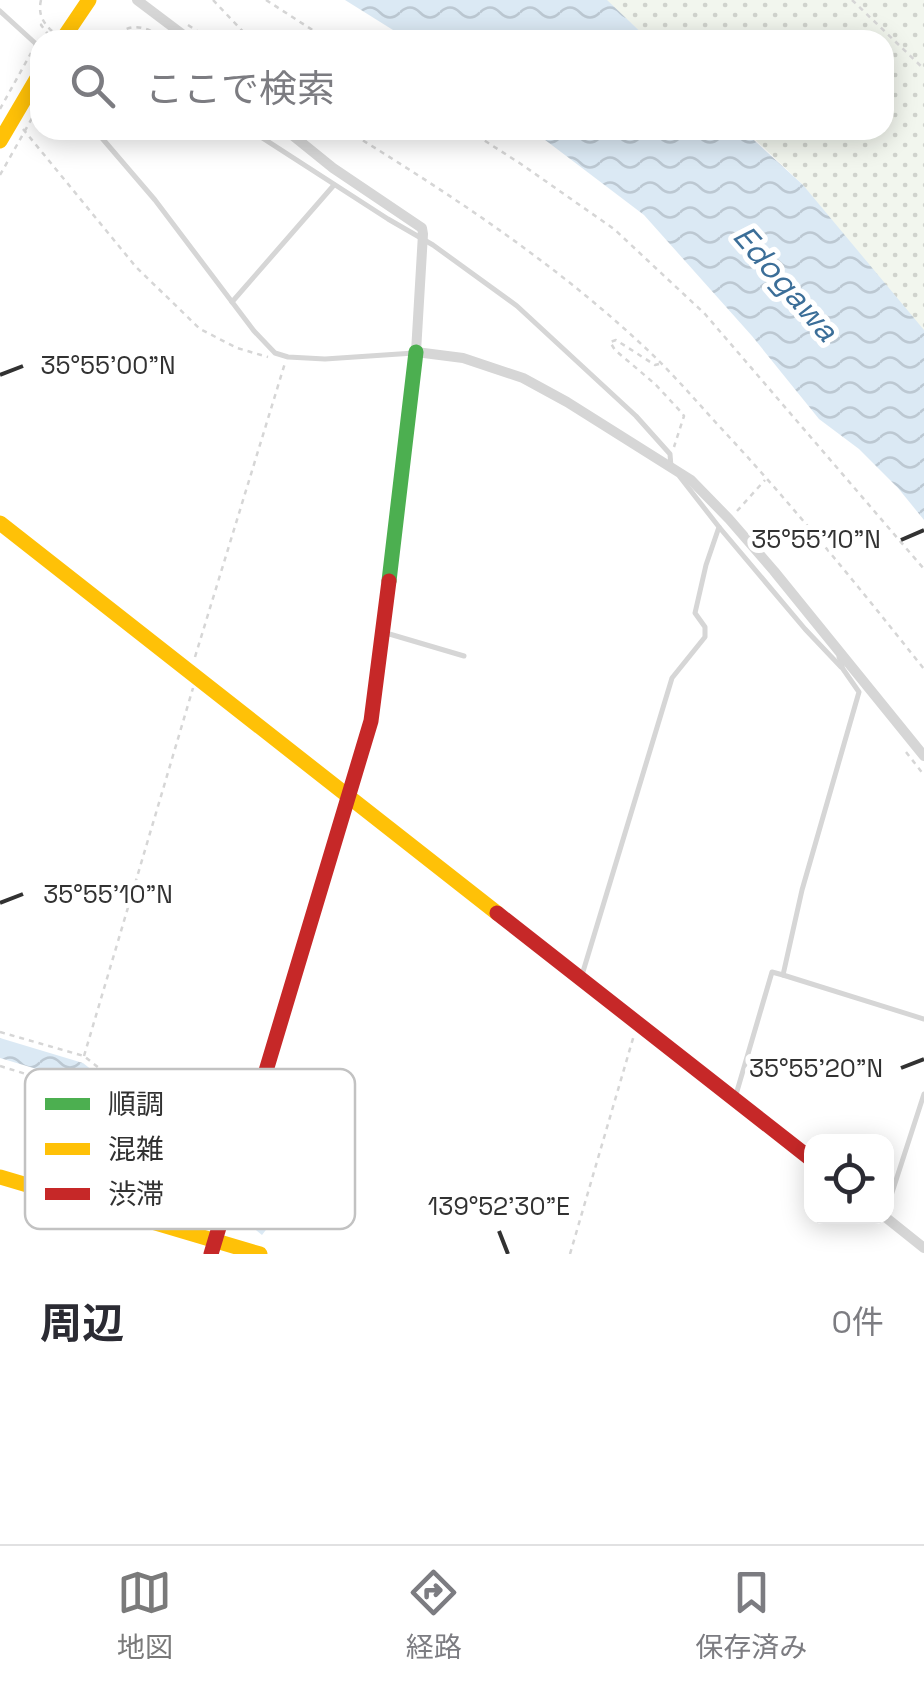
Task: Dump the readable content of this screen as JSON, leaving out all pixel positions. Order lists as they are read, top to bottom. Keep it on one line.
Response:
{"water":["Edogawa"],"legend":["順調","混雑","渋滞"],"page":{"search":"ここで検索","heading":["周辺","0件"],"nav":["地図","経路","保存済み"]},"coordinates":["35°55'00\"N","35°55'10\"N","35°55'20\"N","139°52'30\"E"]}
